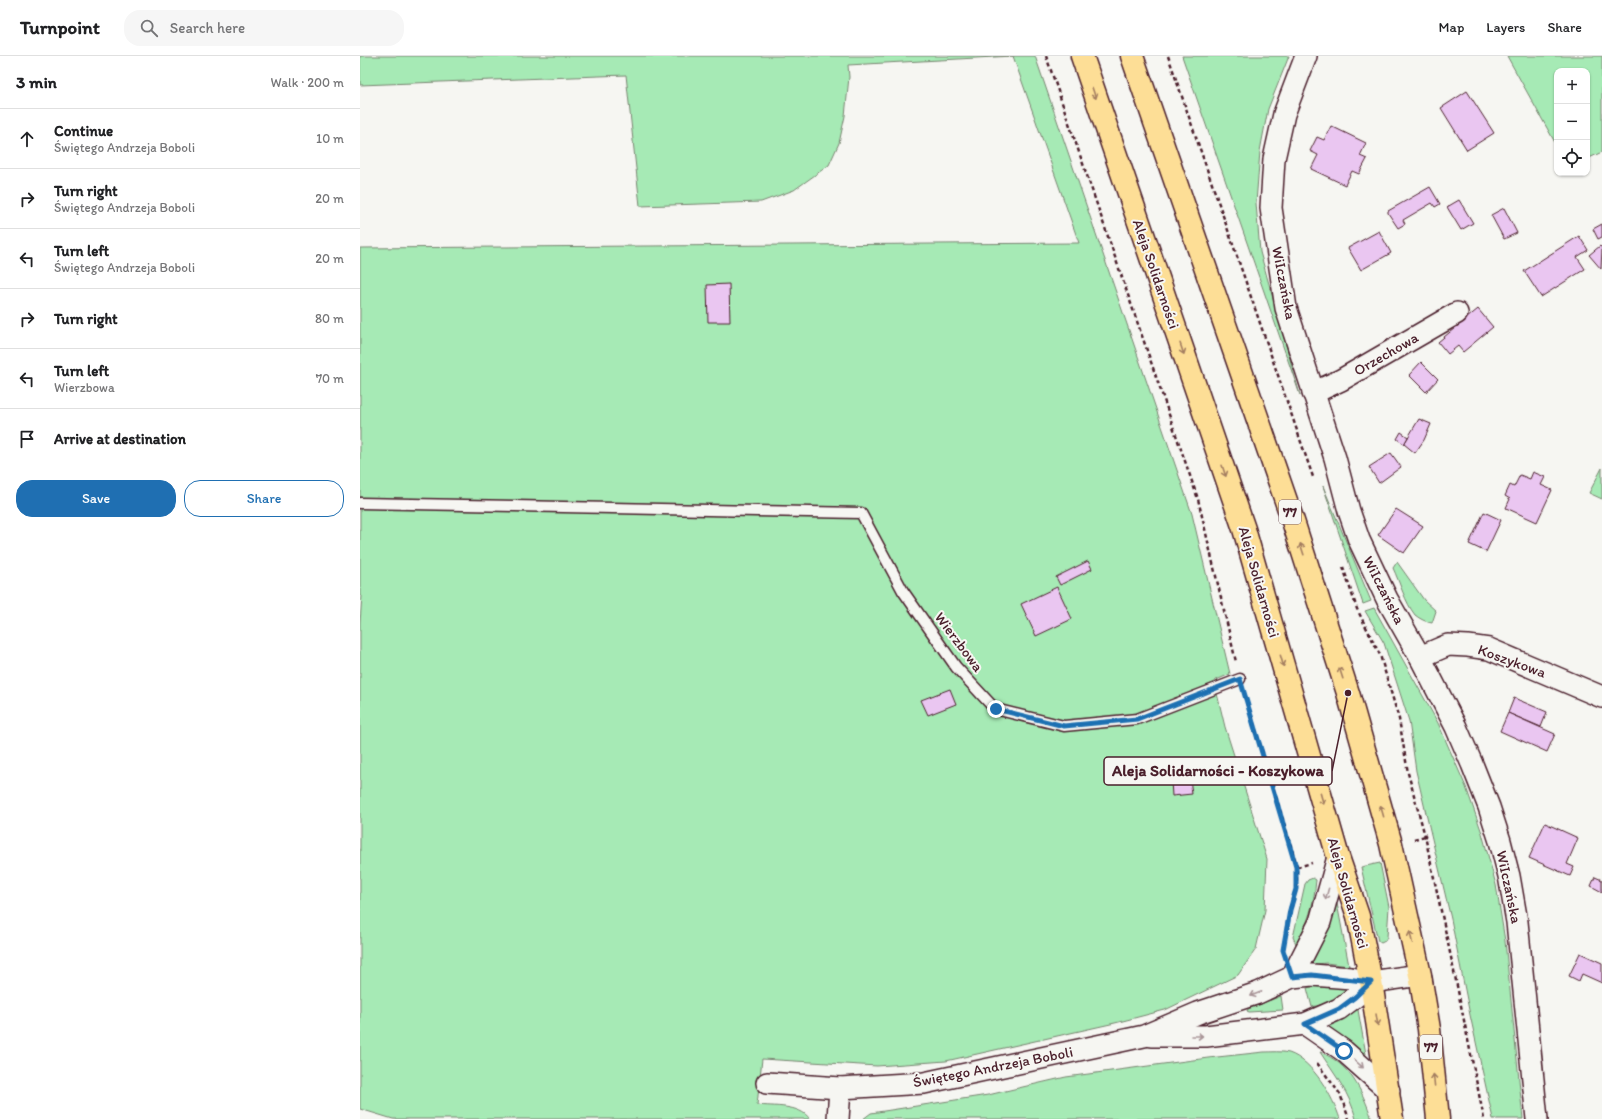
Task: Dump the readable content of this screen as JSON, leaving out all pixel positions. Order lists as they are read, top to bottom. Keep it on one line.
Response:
{"streets":{"highway":["Aleja Solidarności","77"],"street":["WiIczańska","Orzechowa","Koszykowa","Świętego Andrzeja Boboli"],"lane":["Wierzbowa"]},"crossings":[["Aleja Solidarności","Świętego Andrzeja Boboli"],["WiIczańska","Orzechowa"],["WiIczańska","Koszykowa"],["77","Świętego Andrzeja Boboli"]],"places":["Aleja Solidarności - Koszykowa"],"page":{"header":"Turnpoint","search":"Search here","nav":["Map","Layers","Share"],"heading":["3 min","Walk · 200 m"],"map_buttons":["+","−"],"list":[["Continue","Świętego Andrzeja Boboli","10 m"],["Turn right","Świętego Andrzeja Boboli","20 m"],["Turn left","Świętego Andrzeja Boboli","20 m"],["Turn right","80 m"],["Turn left","Wierzbowa","70 m"],"Arrive at destination"],"buttons":["Save","Share"]}}
